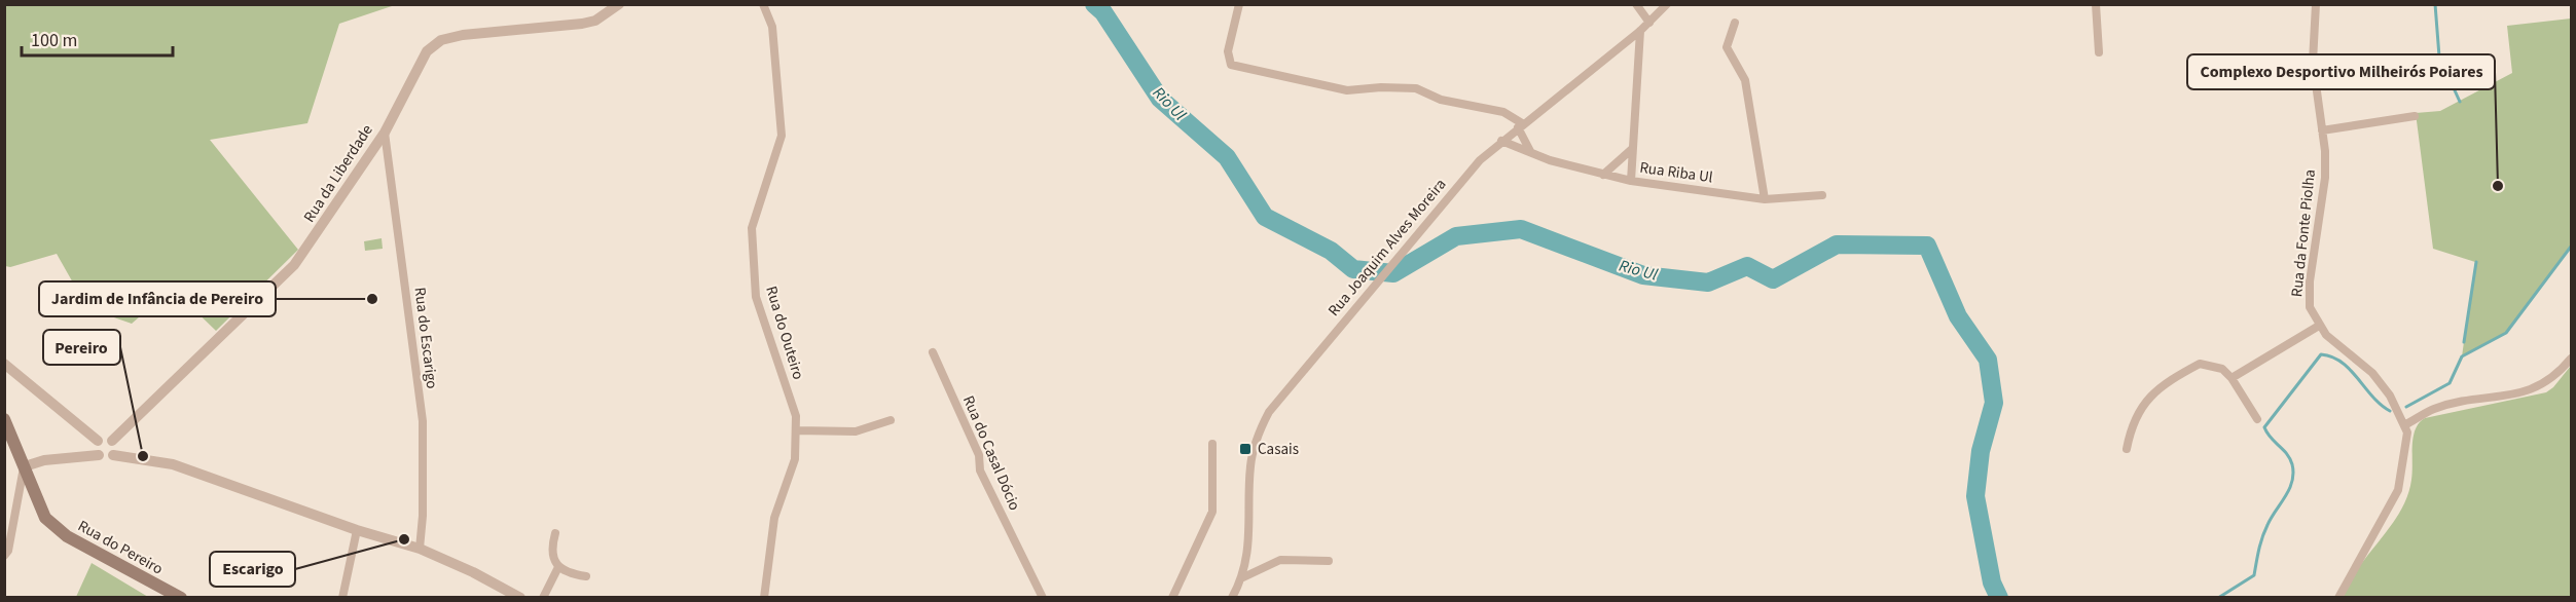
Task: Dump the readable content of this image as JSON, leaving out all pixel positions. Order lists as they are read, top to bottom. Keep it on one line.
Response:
{"streets":{"main road":["Rua do Pereiro"],"street":["Rua Riba Ul","Rua da Liberdade","Rua da Fonte Piolha","Rua Joaquim Alves Moreira","Rua do Outeiro","Rua do Escarigo","Rua do Casal Dócio"]},"crossings":[["Rua Riba Ul","Rua Joaquim Alves Moreira"],["Rua da Liberdade","Rua do Escarigo"]],"water":["Rio Ul"],"places":{"other":["Complexo Desportivo Milheirós Poiares","Jardim de Infância de Pereiro","Pereiro","Escarigo"],"transit":["Casais"]},"scale_bar":"100 m"}
